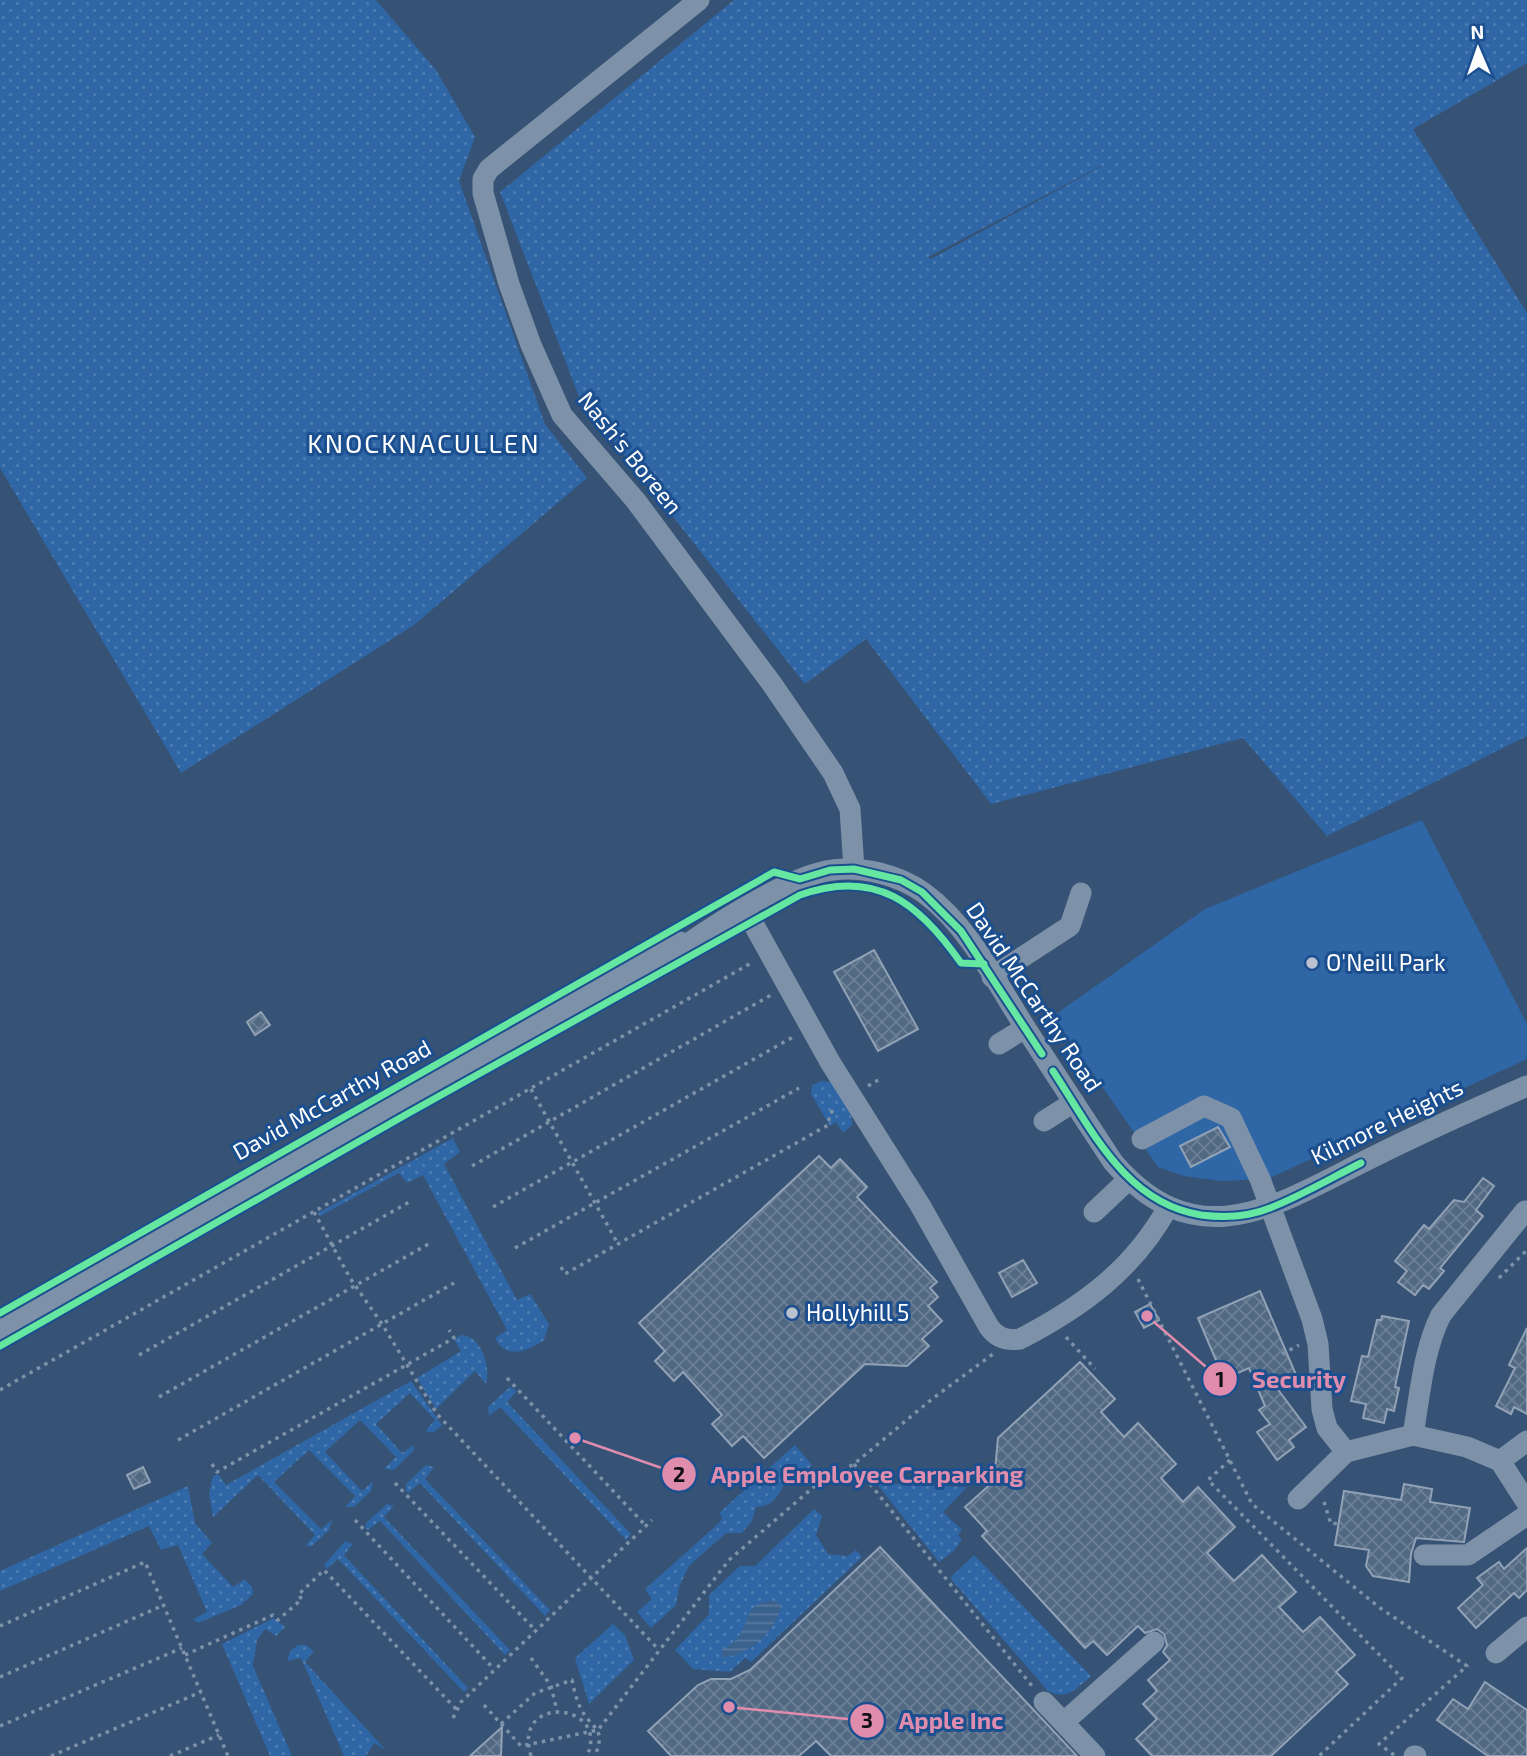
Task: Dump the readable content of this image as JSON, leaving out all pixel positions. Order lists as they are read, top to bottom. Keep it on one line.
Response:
{"streets":{"street":["Nash's Boreen","David McCarthy Road","Kilmore Heights"]},"crossings":[["Nash's Boreen","David McCarthy Road"],["David McCarthy Road","Kilmore Heights"]],"districts":["KNOCKNACULLEN"],"places":["O'Neill Park","Hollyhill 5","Security","Apple Employee Carparking","Apple Inc"],"north":"top"}
